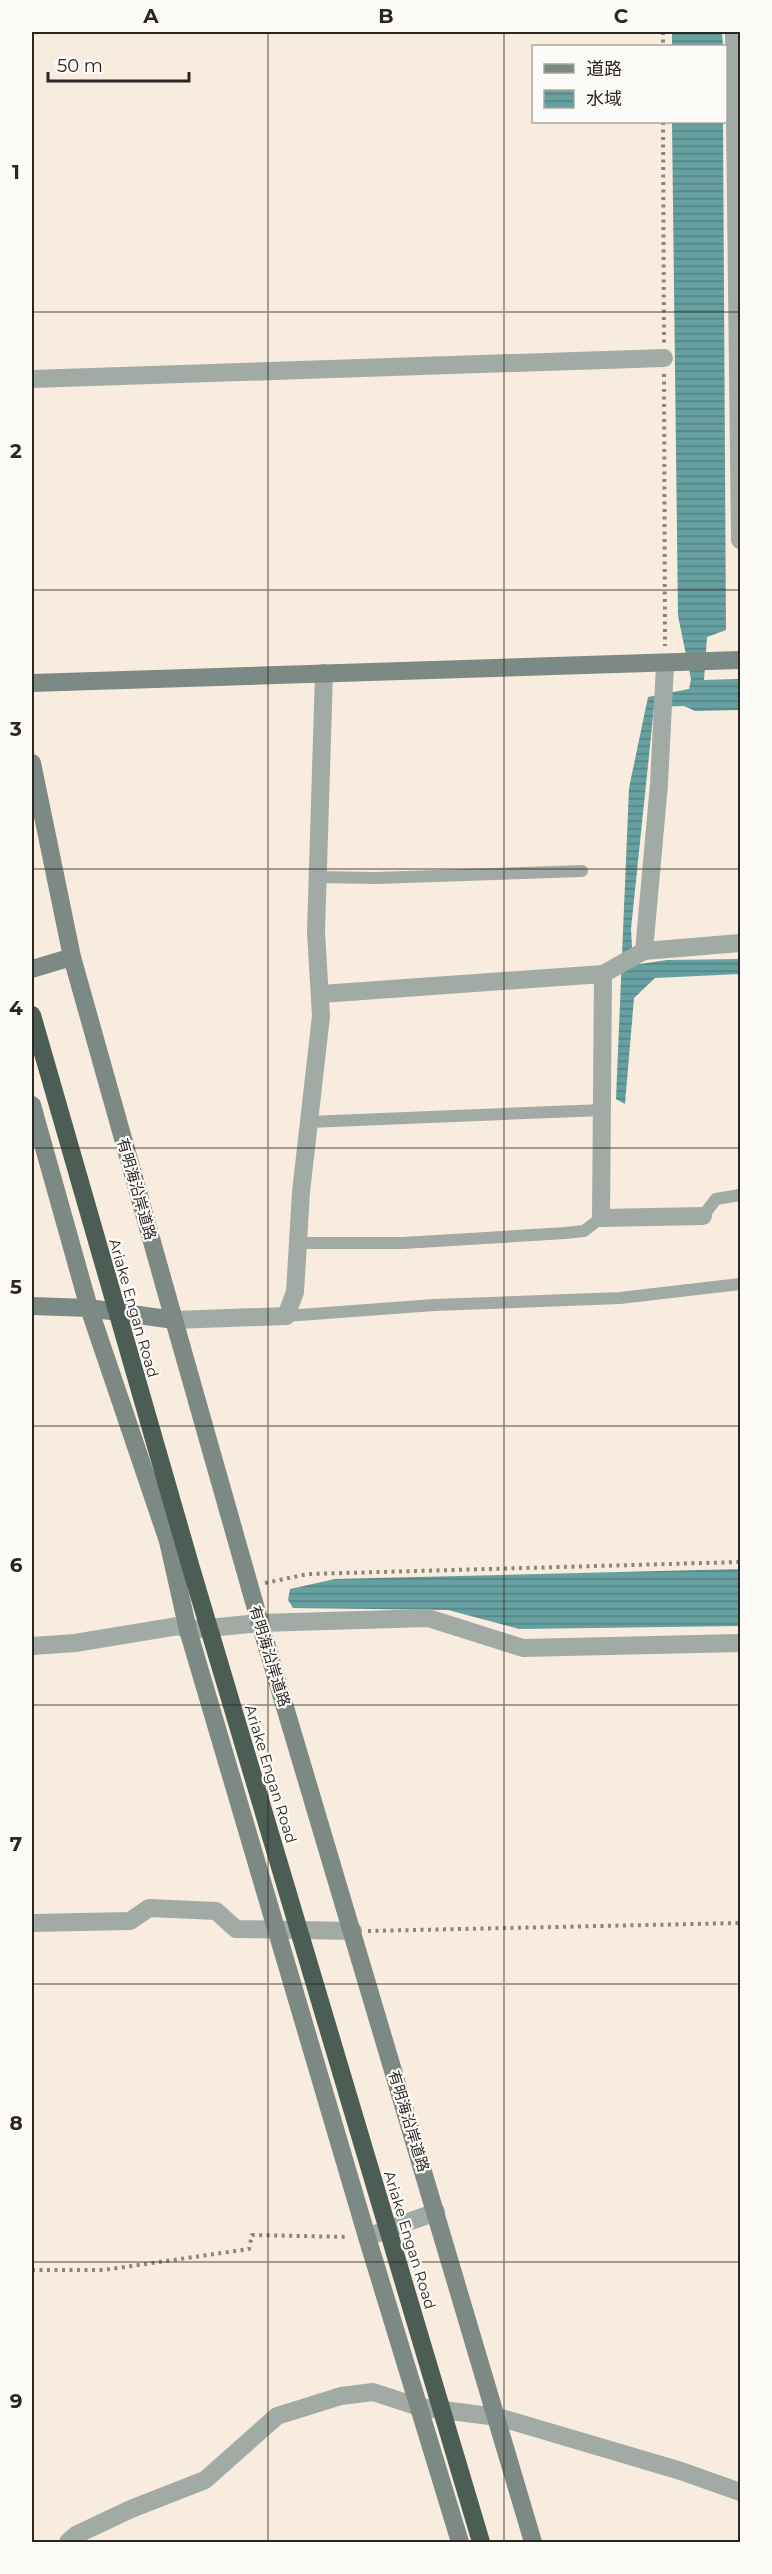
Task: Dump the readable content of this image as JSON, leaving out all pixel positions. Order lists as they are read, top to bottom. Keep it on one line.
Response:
{"streets":{"highway":["Ariake Engan Road"],"main road":["有明海沿岸道路"]},"legend":["道路","水域"],"scale_bar":"50 m","grid":{"columns":["A","B","C"],"rows":["1","2","3","4","5","6","7","8","9"]}}
